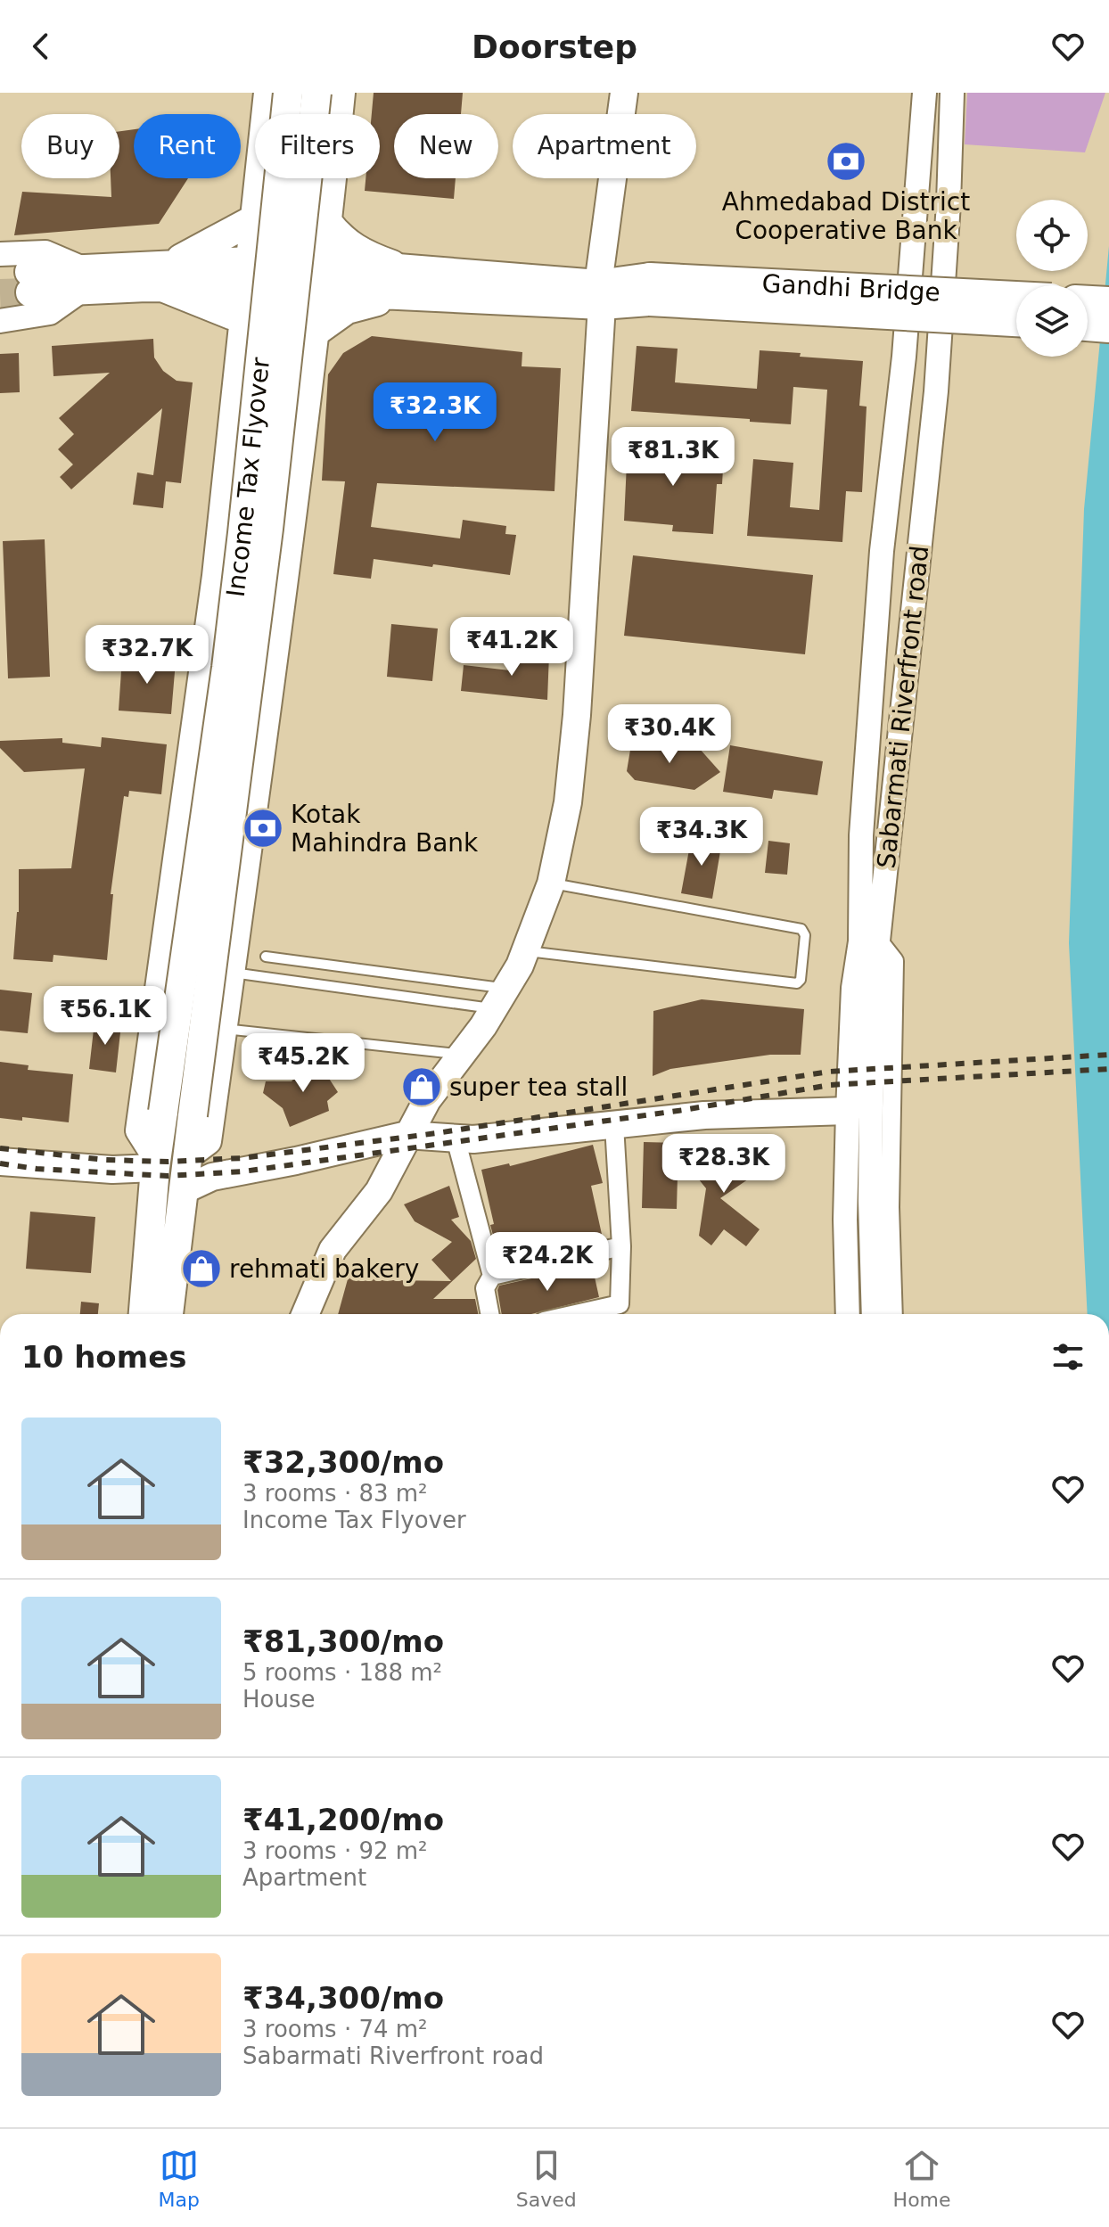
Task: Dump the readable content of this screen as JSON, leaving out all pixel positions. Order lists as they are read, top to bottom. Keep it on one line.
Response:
{"streets":{"main road":["Gandhi Bridge","Income Tax Flyover"],"street":["Sabarmati Riverfront road"]},"places":{"bank":["Ahmedabad District Cooperative Bank","Kotak Mahindra Bank"],"shop":["super tea stall","rehmati bakery"]},"page":{"header":"Doorstep","chip":["Buy","Rent","Filters","New","Apartment"],"price":["₹32.3K","₹81.3K","₹41.2K","₹32.7K","₹30.4K","₹34.3K","₹56.1K","₹45.2K","₹28.3K","₹24.2K"],"heading":"10 homes","list":[{"name":"₹32,300/mo","note":"3 rooms · 83 m² · Income Tax Flyover"},{"name":"₹81,300/mo","note":"5 rooms · 188 m² · House"},{"name":"₹41,200/mo","note":"3 rooms · 92 m² · Apartment"},{"name":"₹34,300/mo","note":"3 rooms · 74 m² · Sabarmati Riverfront road"}],"tabs":["Map","Saved","Home"]}}
